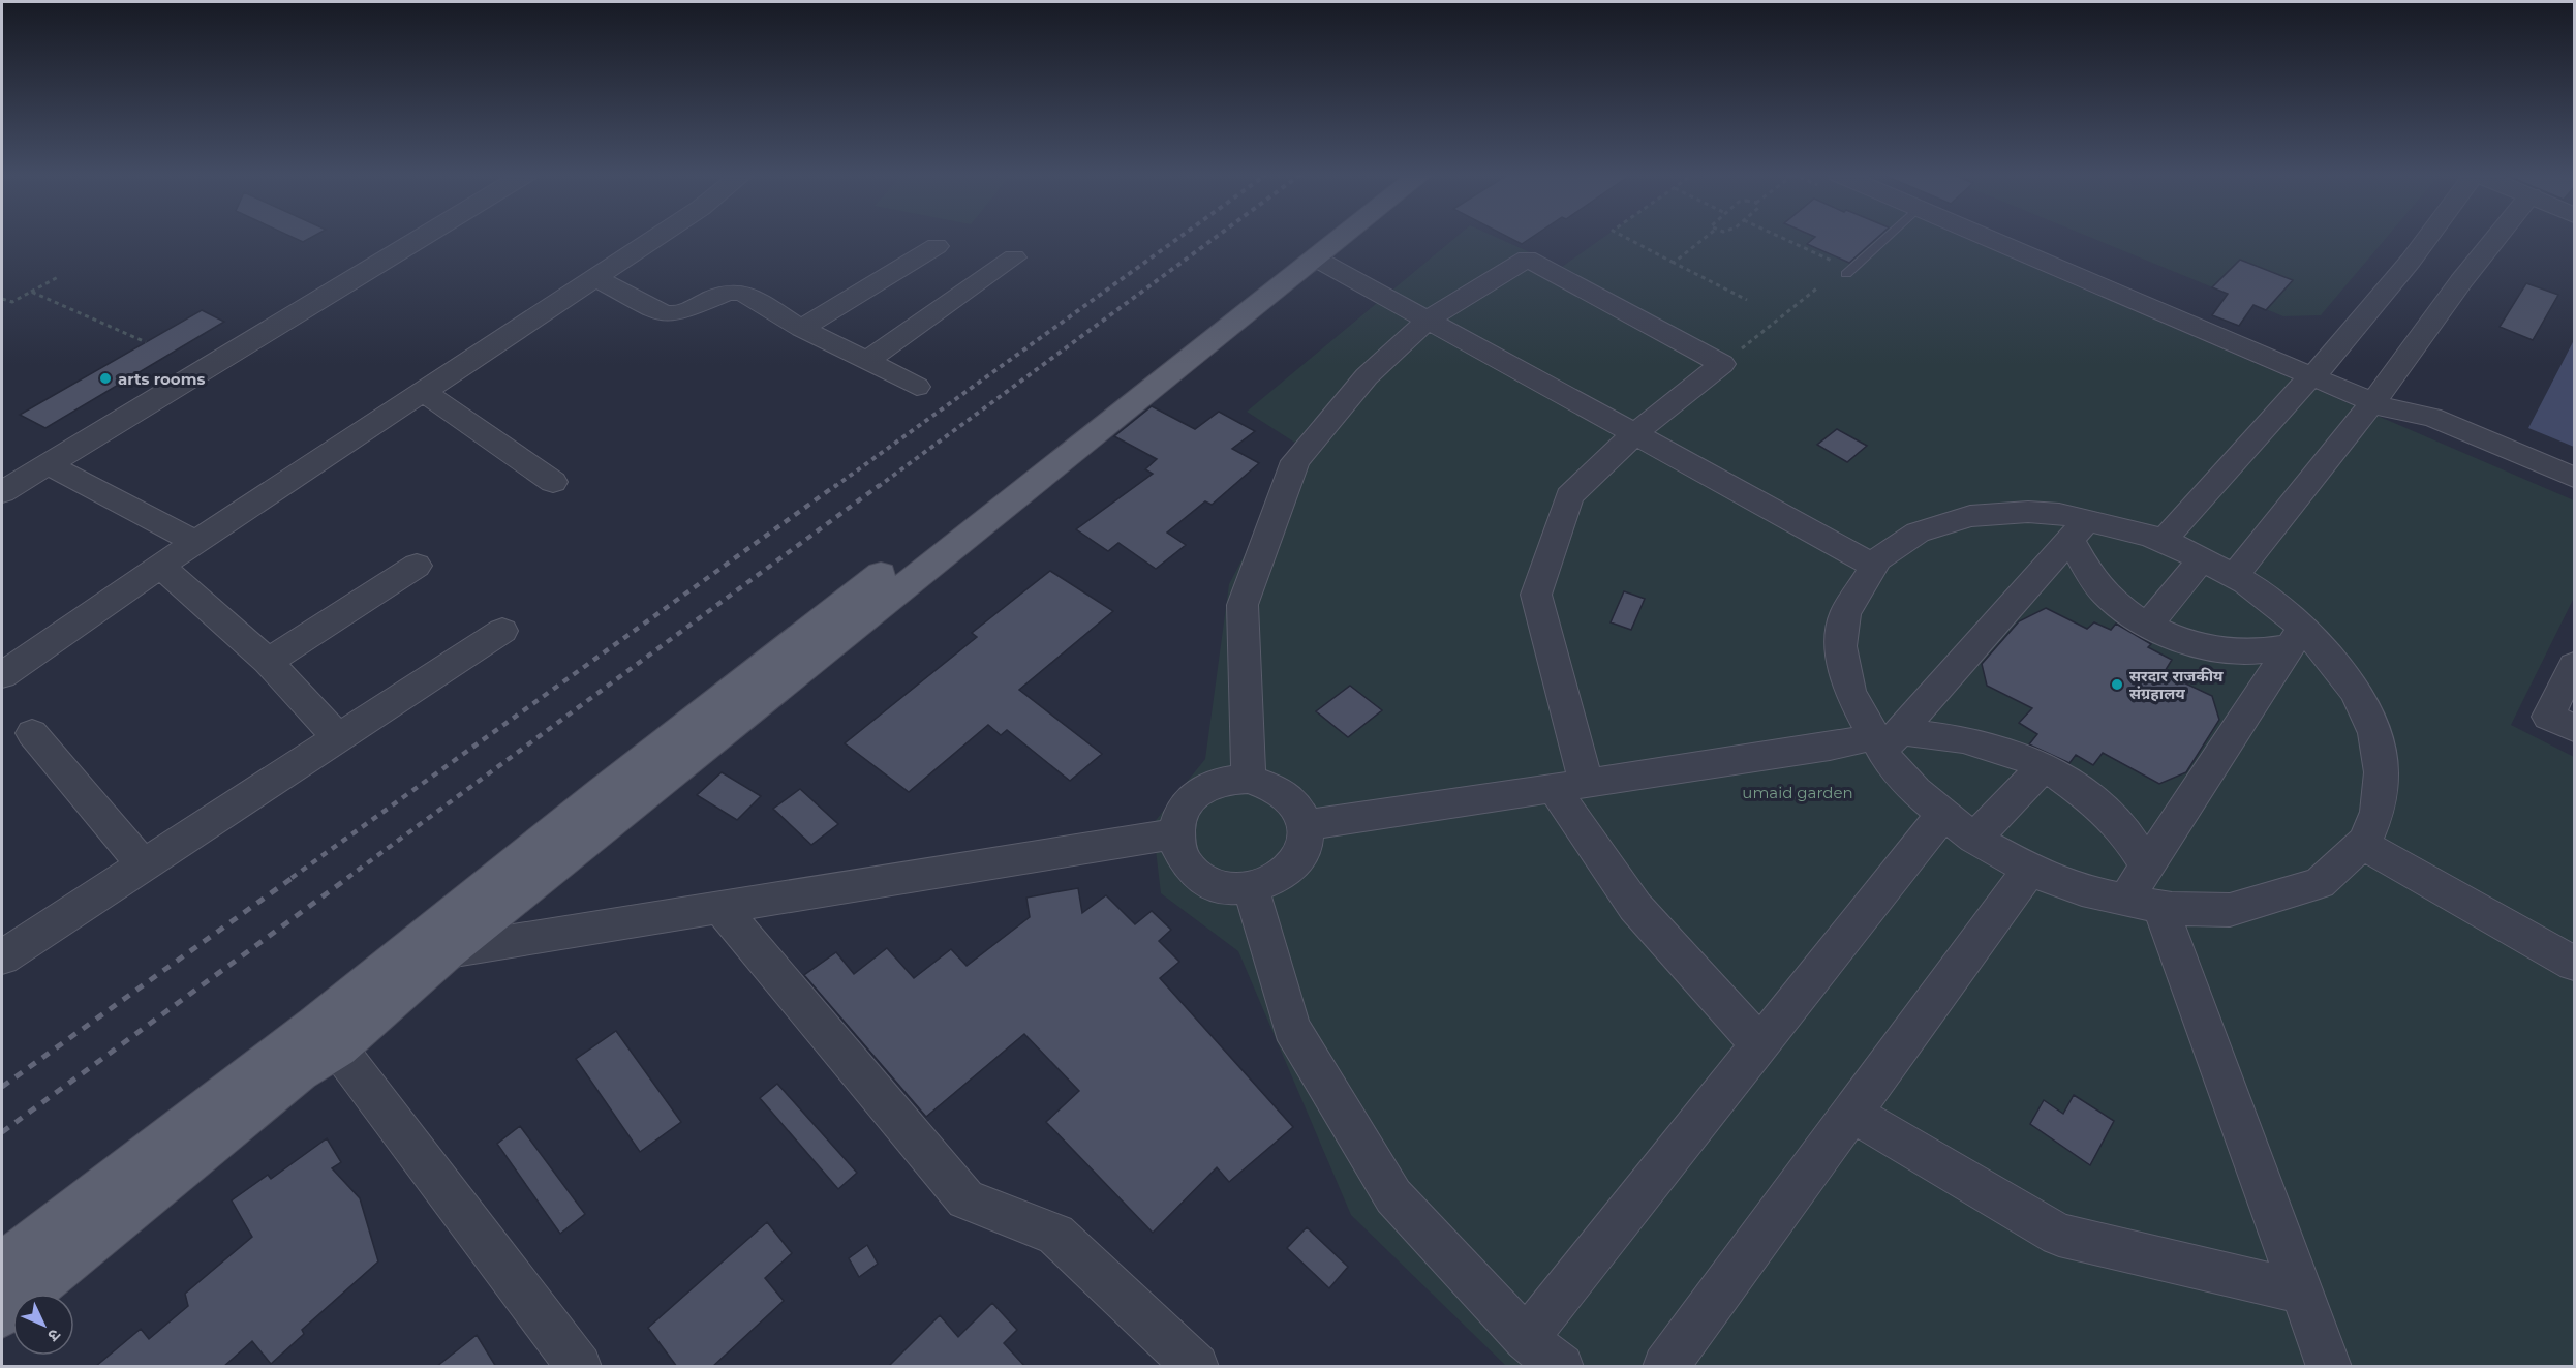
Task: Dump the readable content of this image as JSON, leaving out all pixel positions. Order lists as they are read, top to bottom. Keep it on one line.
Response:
{"parks":["umaid garden"],"places":["arts rooms","सरदार राजकीय संग्रहालय"],"north":"bottom right"}
